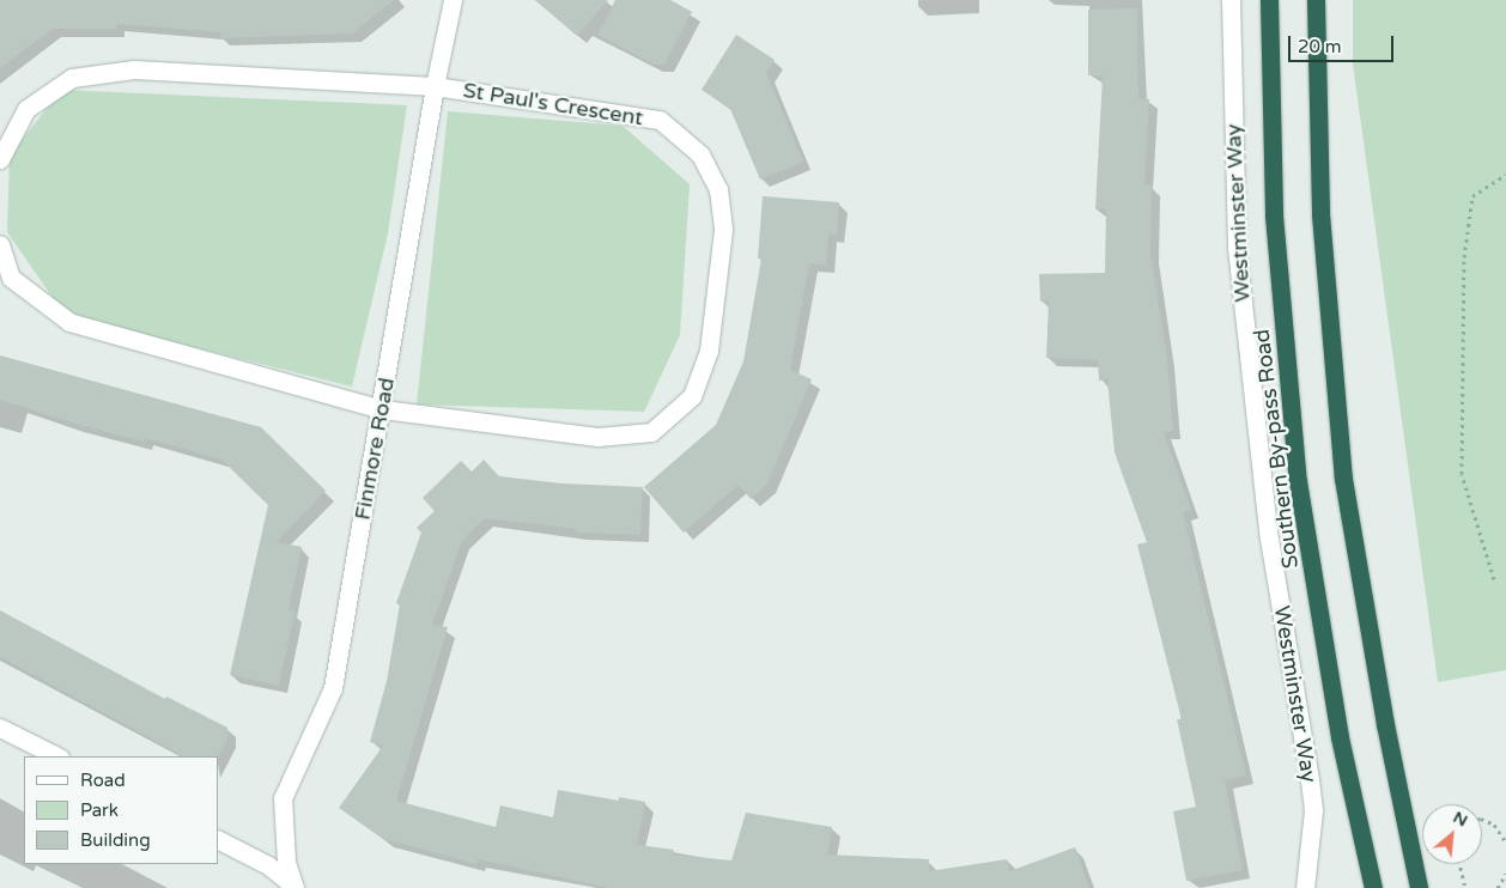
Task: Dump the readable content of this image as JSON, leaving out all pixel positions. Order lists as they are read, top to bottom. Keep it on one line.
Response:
{"streets":{"highway":["Southern By-pass Road"],"street":["St Paul's Crescent","Westminster Way","Finmore Road"]},"crossings":[["St Paul's Crescent","Finmore Road"]],"legend":["Road","Park","Building"],"scale_bar":"20 m","north":"top right"}
